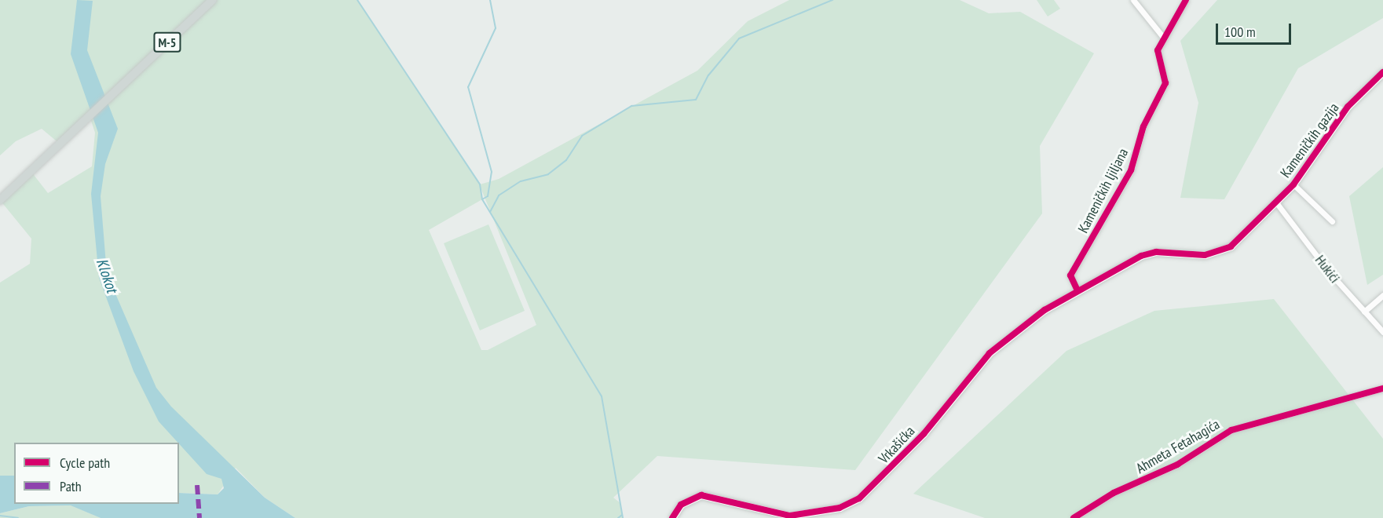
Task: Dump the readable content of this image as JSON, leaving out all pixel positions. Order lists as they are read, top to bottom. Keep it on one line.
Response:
{"streets":{"main road":["M-5"],"street":["Kameničkih gazija","Kameničkih ljiljana","Hukići","Vrkašićka","Ahmeta Fetahagića"]},"crossings":[["Kameničkih gazija","Kameničkih ljiljana"],["Kameničkih gazija","Hukići"],["Kameničkih gazija","Vrkašićka"],["Kameničkih ljiljana","Vrkašićka"]],"water":["Klokot"],"legend":["Cycle path","Path"],"scale_bar":"100 m"}
